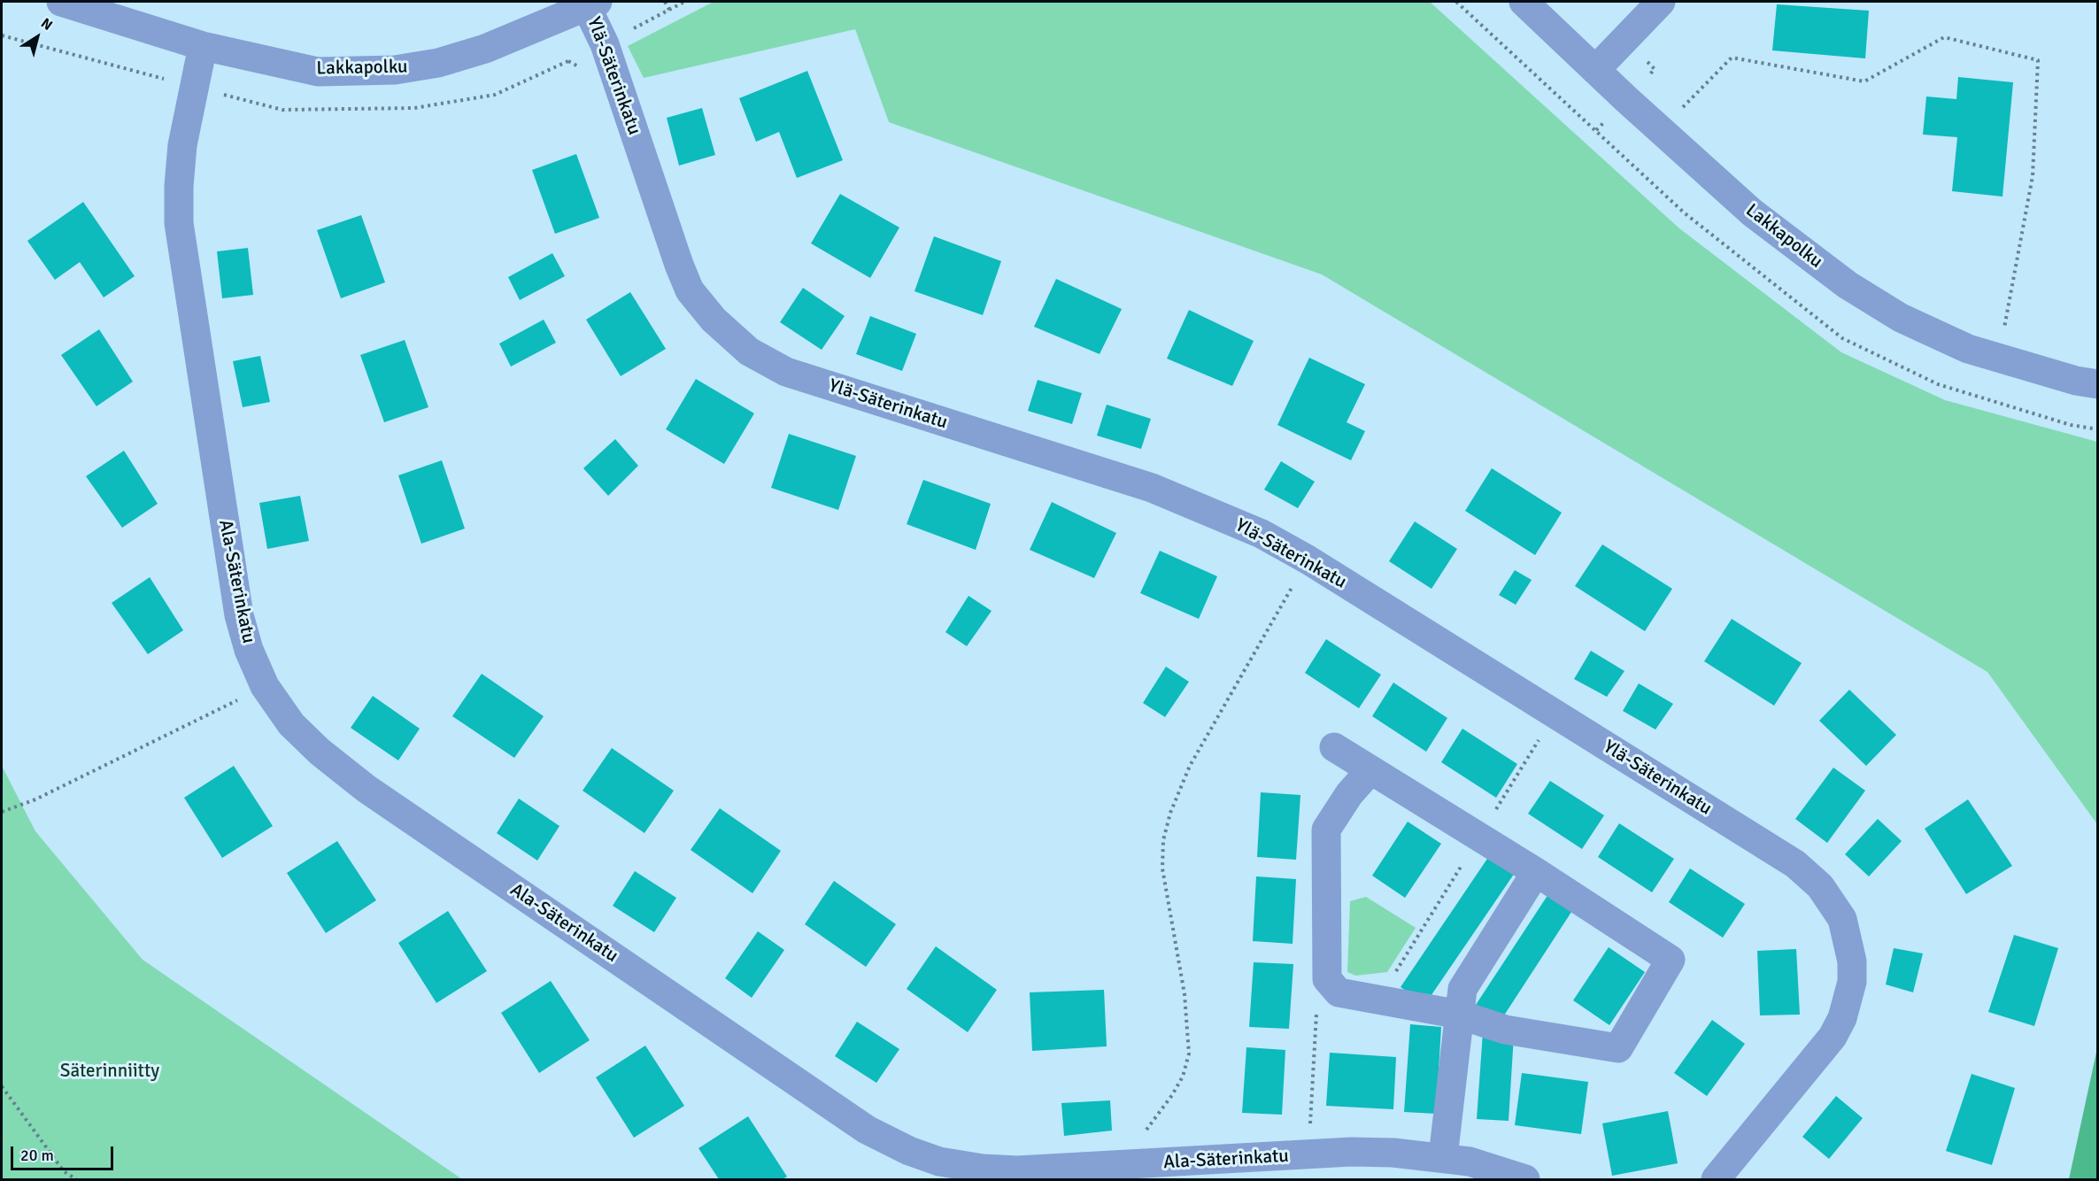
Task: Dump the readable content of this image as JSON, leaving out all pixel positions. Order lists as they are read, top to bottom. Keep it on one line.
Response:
{"streets":{"street":["Lakkapolku","Ylä-Säterinkatu","Ala-Säterinkatu"]},"crossings":[["Lakkapolku","Ylä-Säterinkatu"],["Lakkapolku","Ala-Säterinkatu"]],"parks":["Säterinniitty"],"scale_bar":"20 m","north":"top right"}
